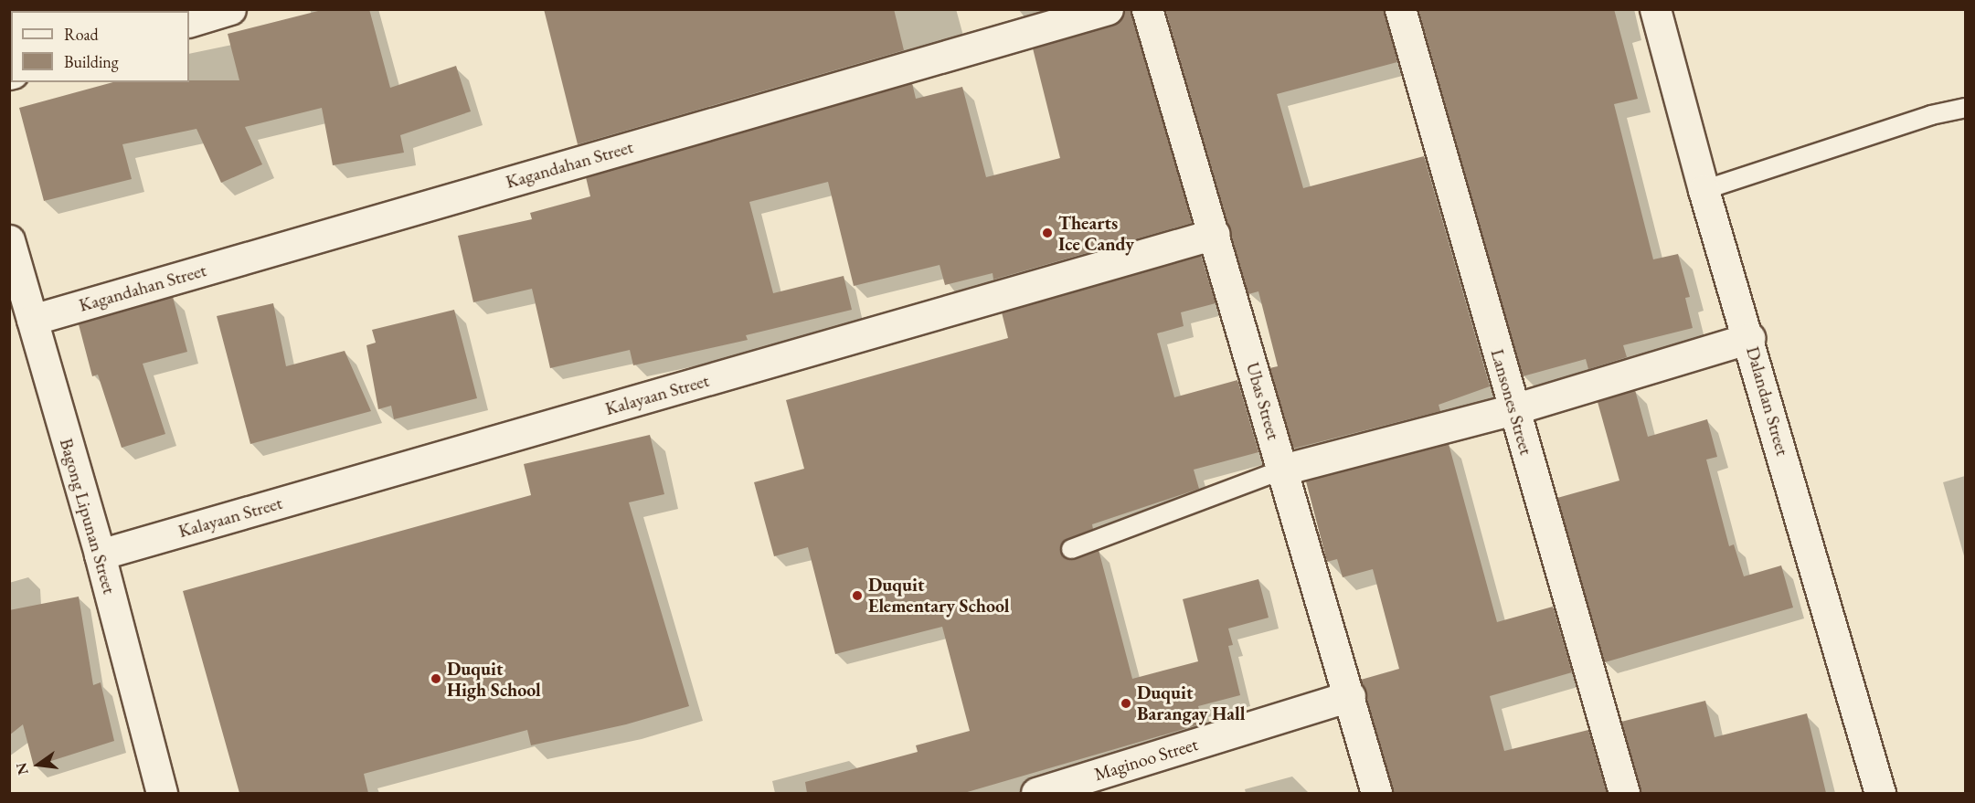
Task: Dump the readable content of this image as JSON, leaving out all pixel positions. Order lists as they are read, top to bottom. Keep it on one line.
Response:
{"streets":{"street":["Kagandahan Street","Kalayaan Street","Ubas Street","Dalandan Street","Lansones Street","Bagong Lipunan Street","Maginoo Street"]},"crossings":[["Kagandahan Street","Bagong Lipunan Street"],["Kalayaan Street","Ubas Street"],["Kalayaan Street","Bagong Lipunan Street"],["Ubas Street","Maginoo Street"]],"places":["Thearts Ice Candy","Duquit Elementary School","Duquit High School","Duquit Barangay Hall"],"legend":["Road","Building"],"north":"left"}
